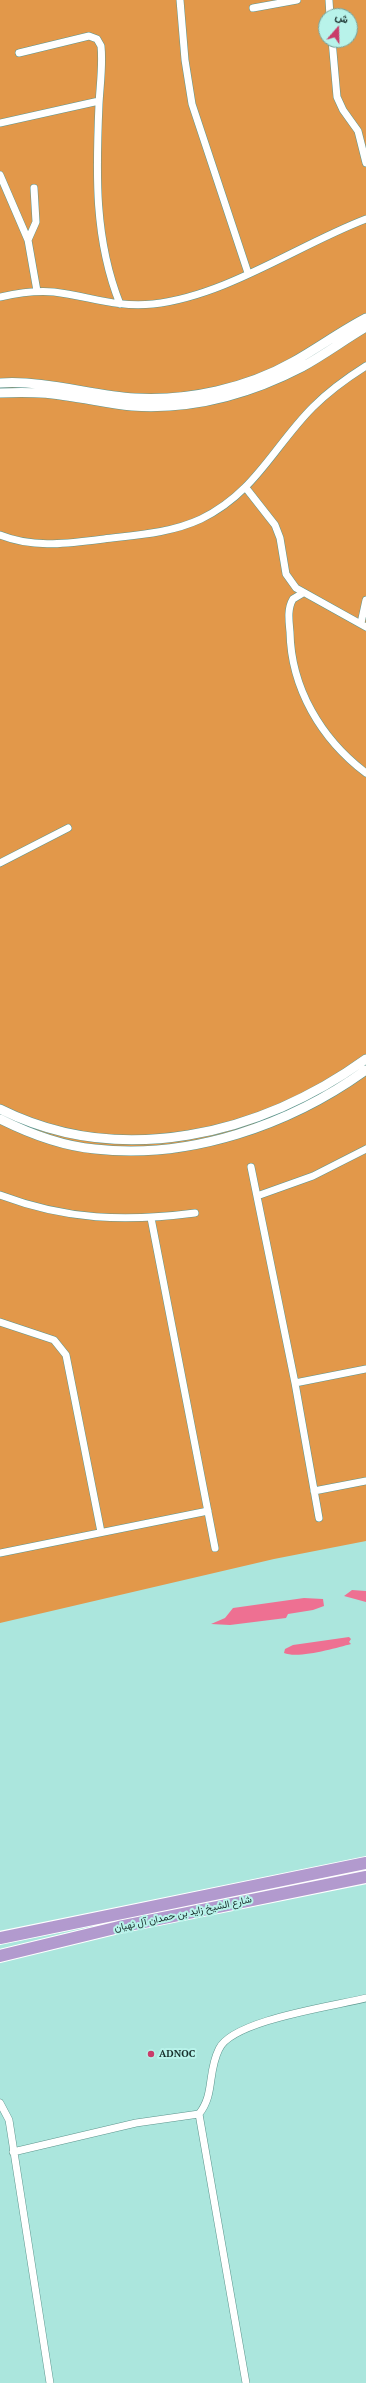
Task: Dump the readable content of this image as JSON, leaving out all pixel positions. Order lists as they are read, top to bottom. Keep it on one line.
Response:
{"streets":{"highway":["شارع الشيخ زايد بن حمدان آل نهيان"]},"places":["ADNOC"],"north":"top"}
